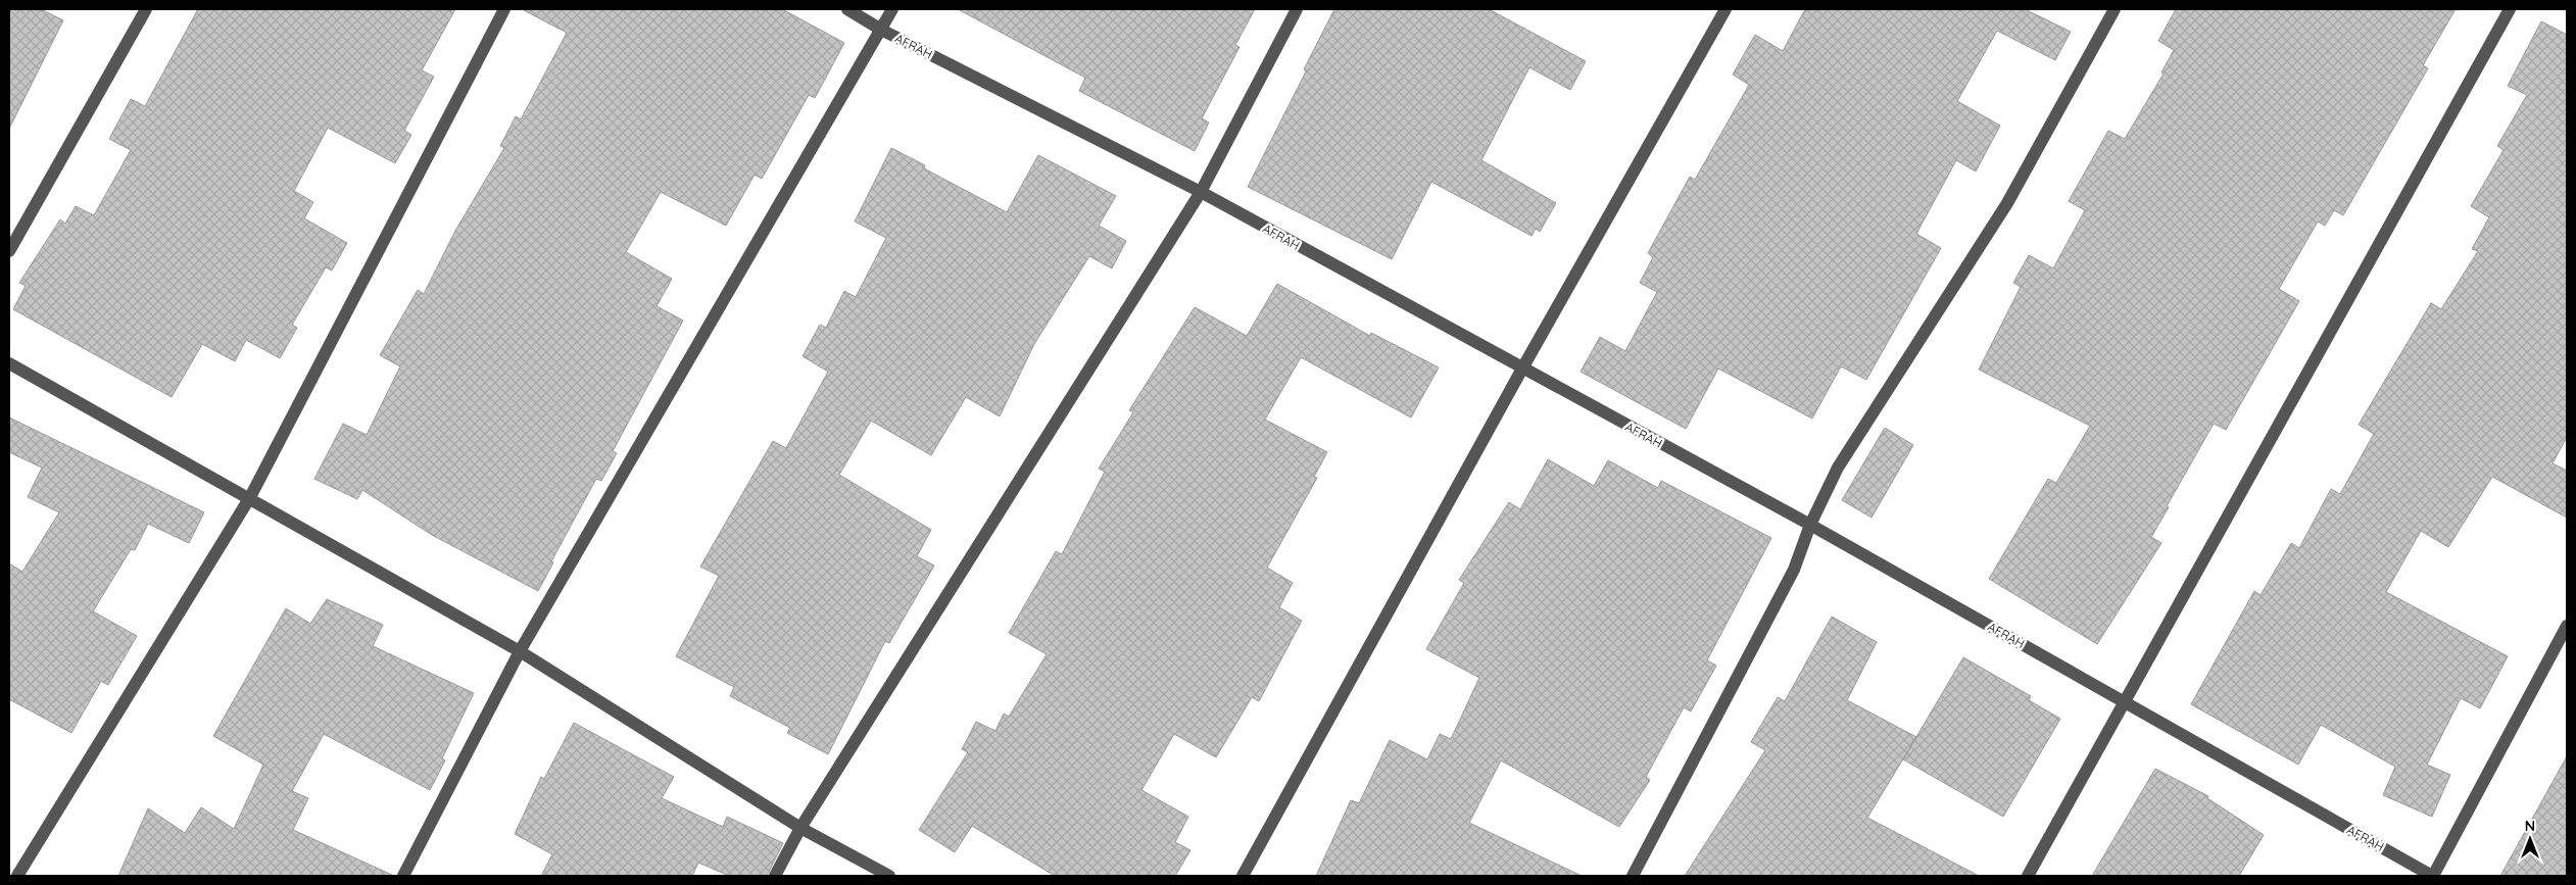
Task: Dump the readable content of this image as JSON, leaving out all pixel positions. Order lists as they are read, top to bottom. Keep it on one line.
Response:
{"streets":{"street":["AFRAH"]},"north":"top"}
